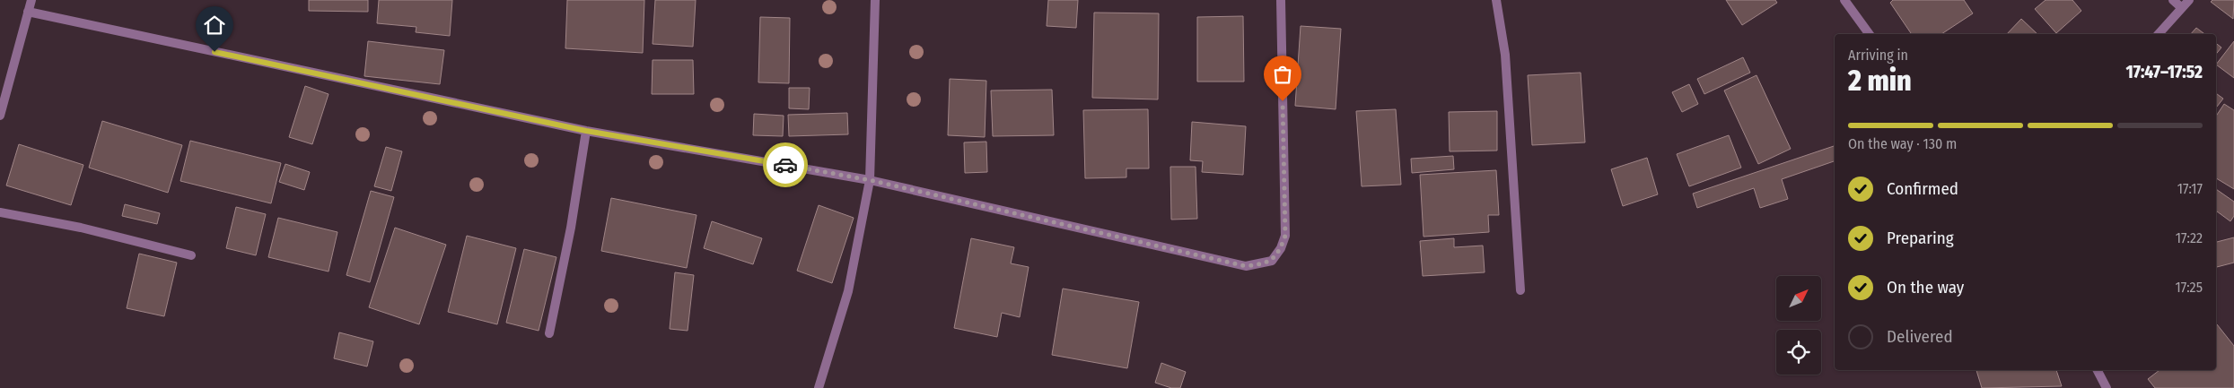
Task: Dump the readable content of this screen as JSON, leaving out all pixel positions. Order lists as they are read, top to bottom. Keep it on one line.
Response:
{"north":"top right","page":{"heading":["2 min","Arriving in","17:47–17:52"],"bar":"On the way · 130 m","list":[["Confirmed","17:17"],["Preparing","17:22"],["On the way","17:25"],"Delivered"]}}
